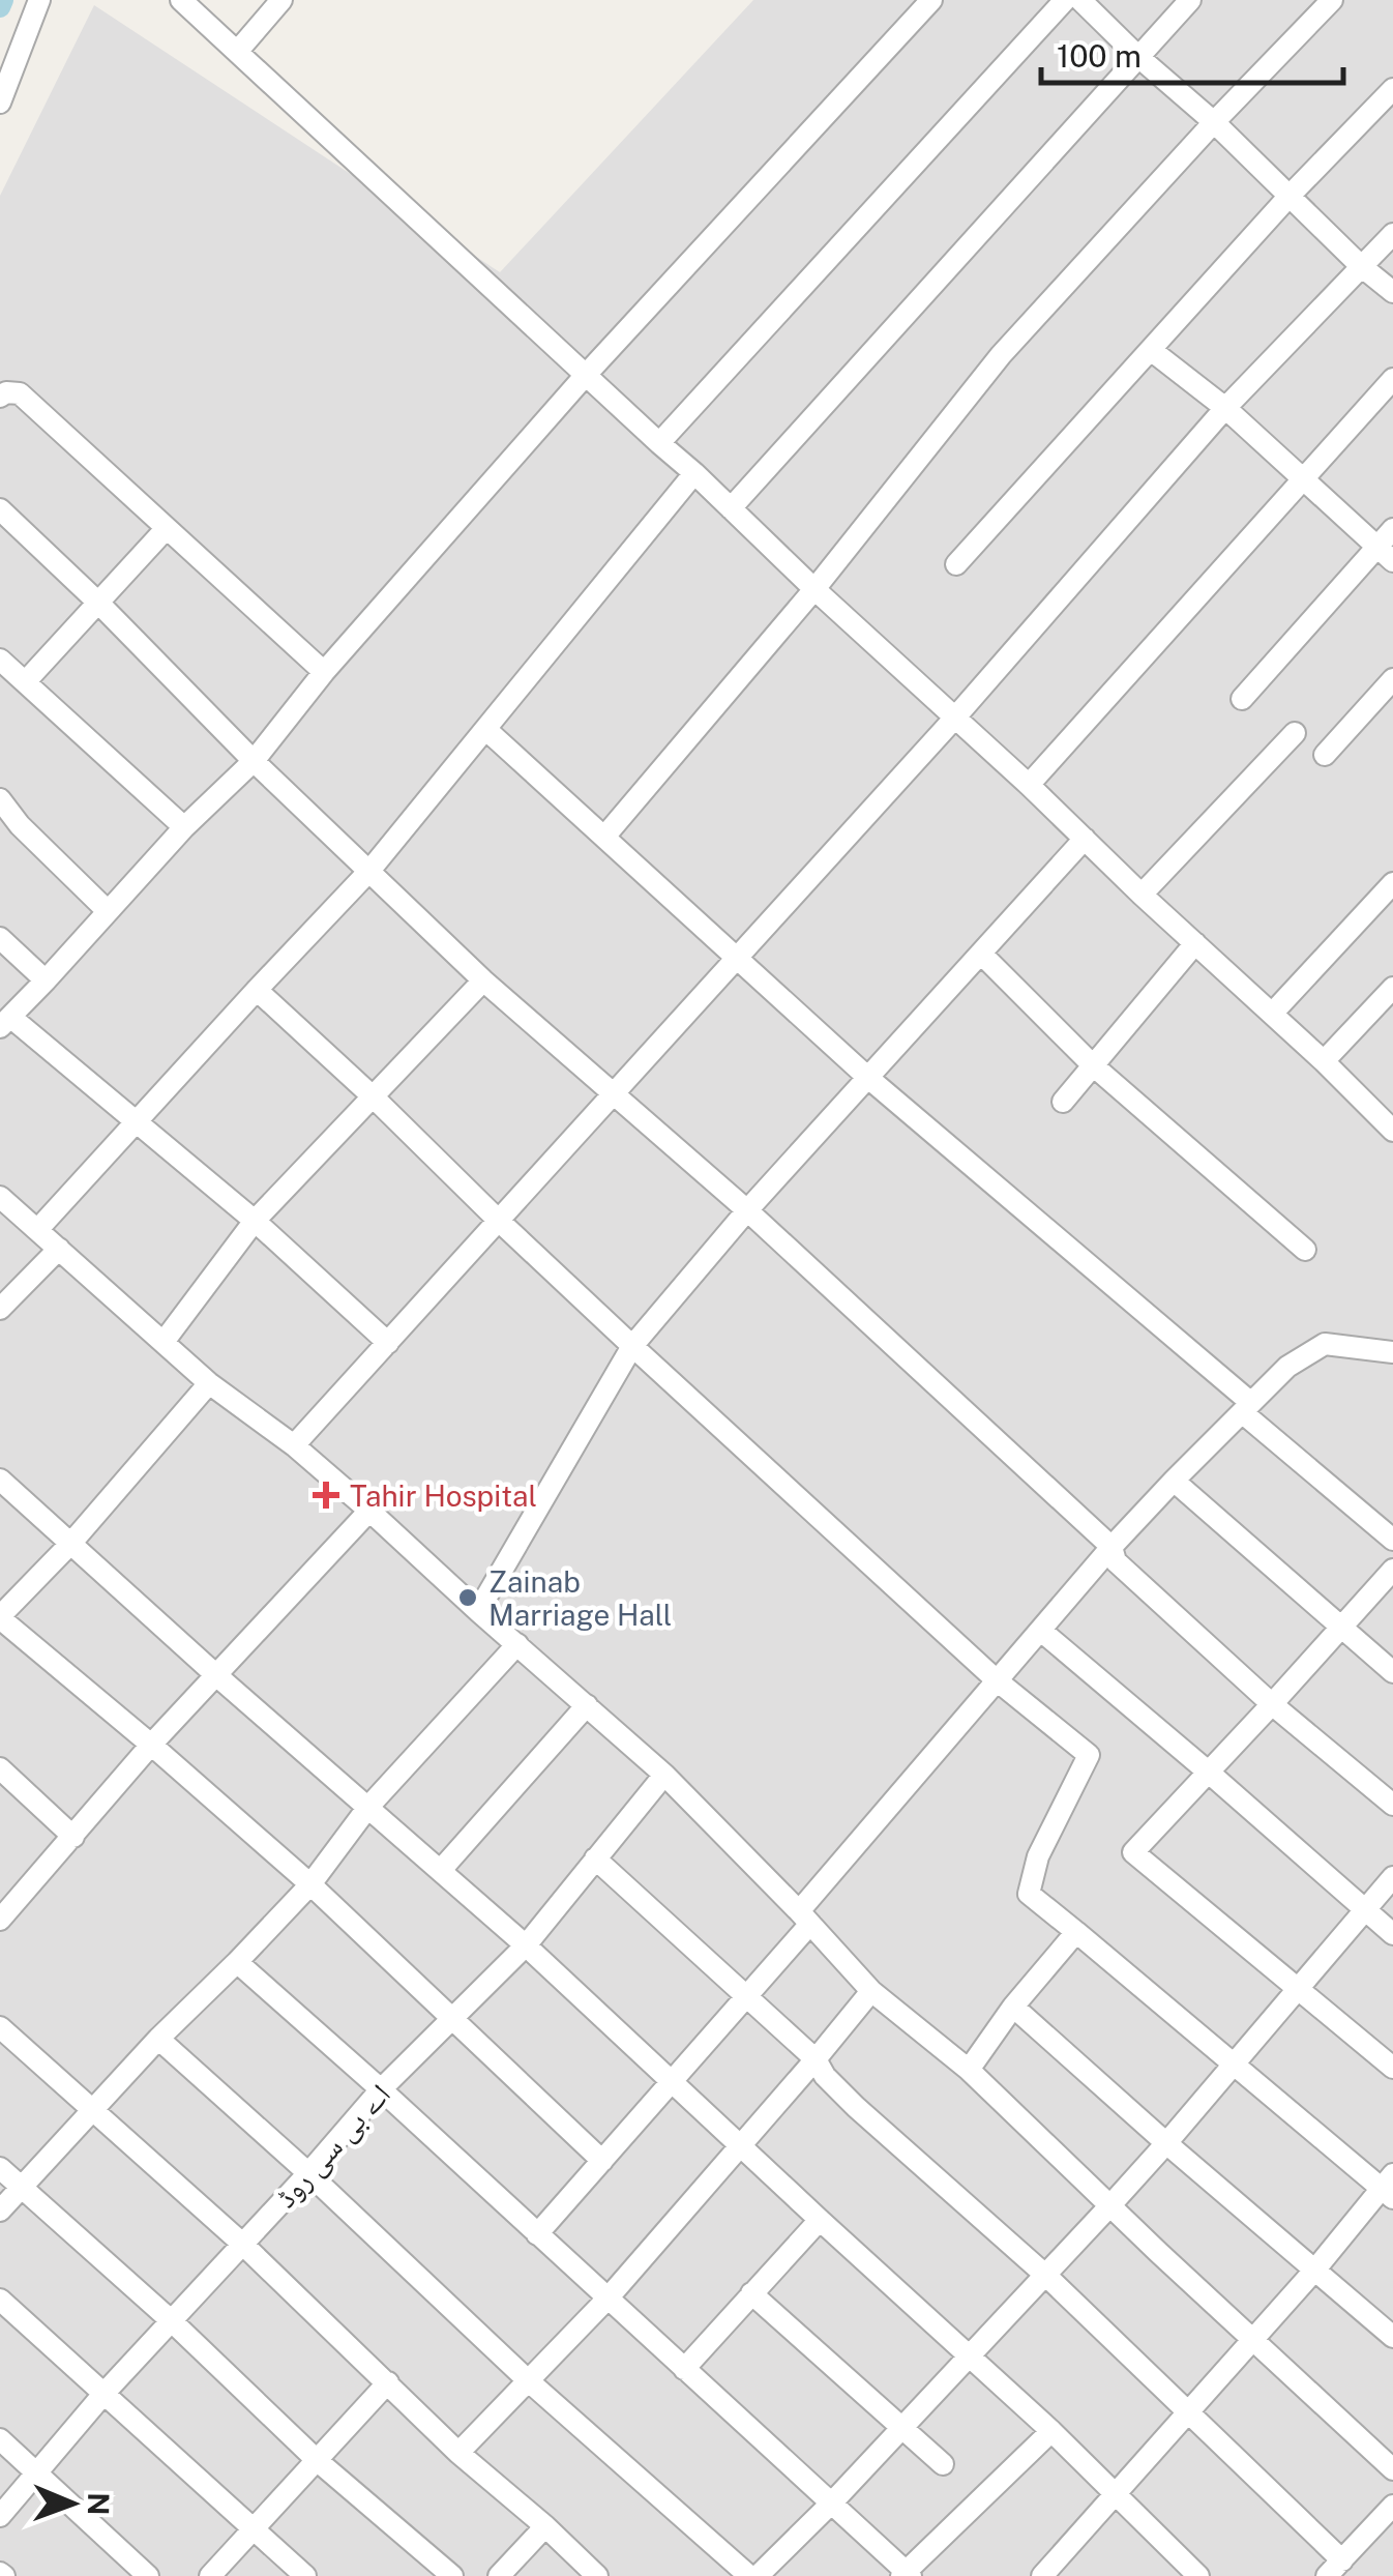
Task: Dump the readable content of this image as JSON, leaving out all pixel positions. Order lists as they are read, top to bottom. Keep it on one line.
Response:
{"streets":{"street":["اے بی سی روڈ"]},"places":{"health":["Tahir Hospital"],"other":["Zainab Marriage Hall"]},"scale_bar":"100 m","north":"right"}
